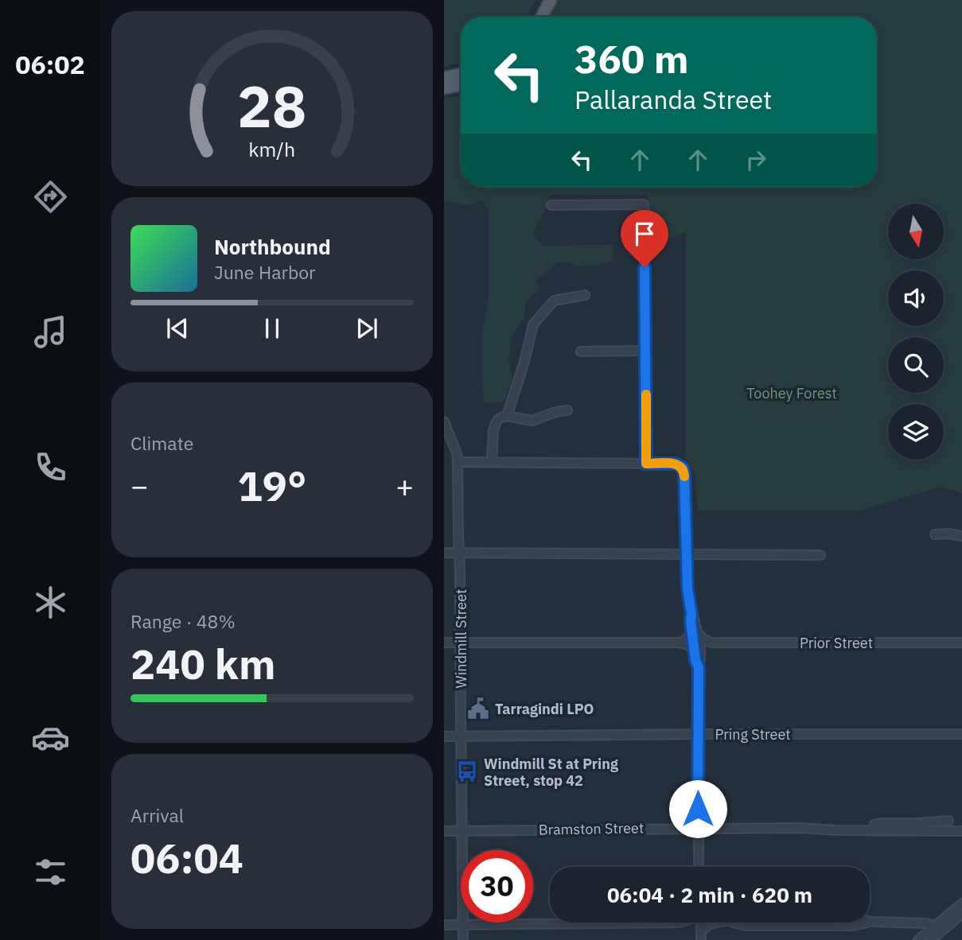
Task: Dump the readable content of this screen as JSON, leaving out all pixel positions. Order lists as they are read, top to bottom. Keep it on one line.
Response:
{"streets":{"street":["Windmill Street","Prior Street","Pring Street","Bramston Street"]},"crossings":[["Windmill Street","Pring Street"],["Windmill Street","Bramston Street"]],"parks":["Toohey Forest"],"places":{"public building":["Tarragindi LPO"],"bus stop":["Windmill St at Pring Street, stop 42"]},"north":"bottom","page":{"tabs":"06:02","turn":["360 m","Pallaranda Street"],"song":["Northbound","June Harbor"],"tile":["Climate",["Range · 48%","240 km"],["Arrival","06:04"]],"heat":["−","19°","+"],"limit":"30","trip":"06:04 · 2 min · 620 m","gauge":["28","km/h"]}}
